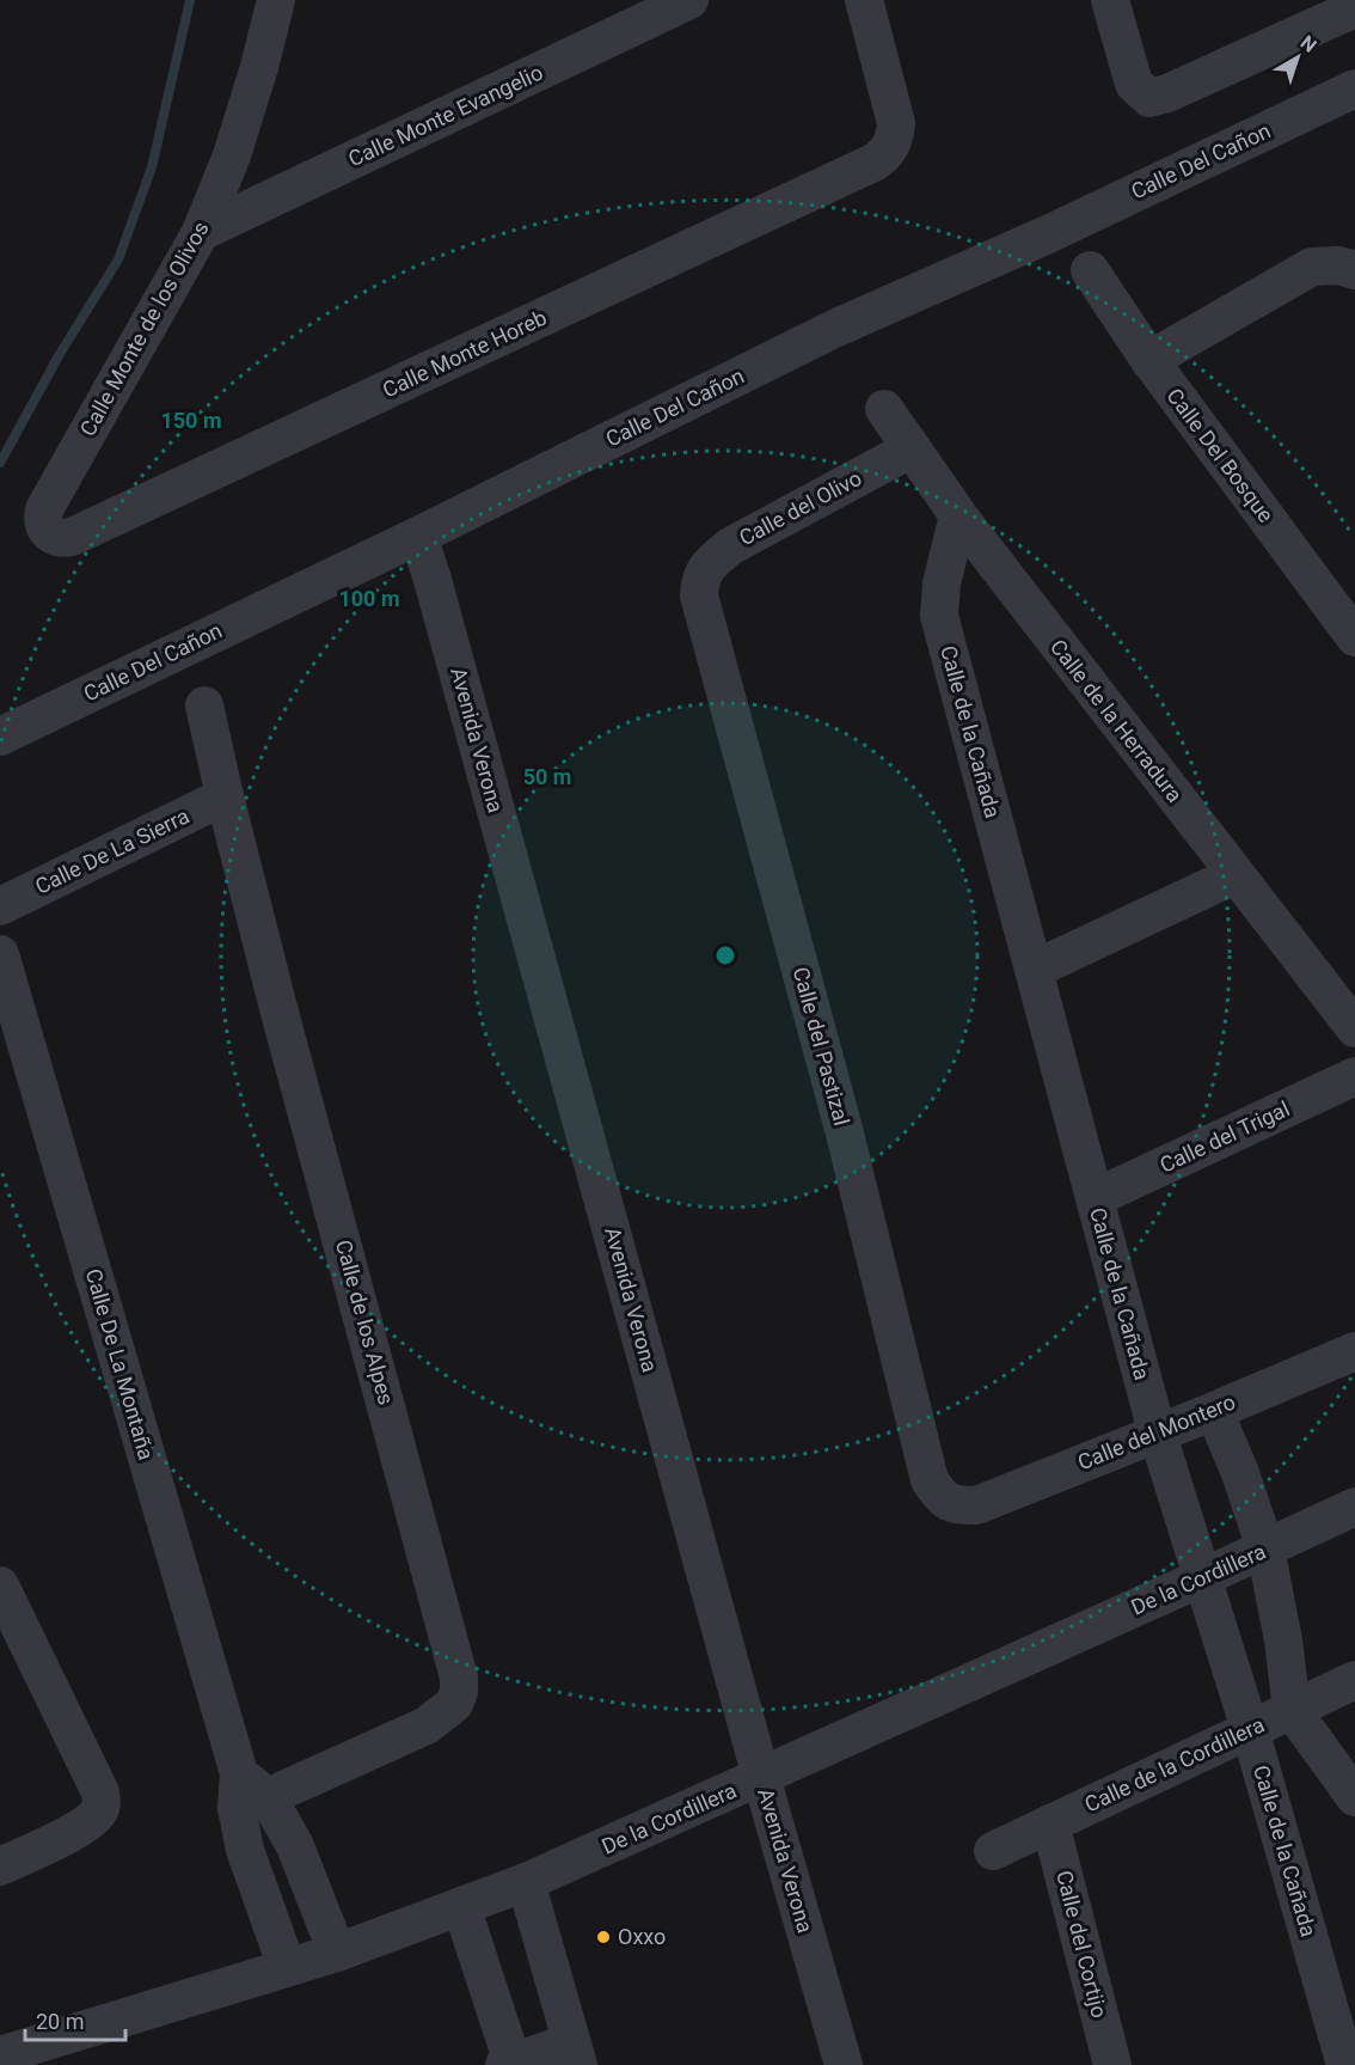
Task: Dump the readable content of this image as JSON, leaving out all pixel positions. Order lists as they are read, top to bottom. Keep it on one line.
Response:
{"streets":{"street":["Calle Monte Evangelio","Calle Del Cañon","Calle Monte de los Olivos","Calle Monte Horeb","Calle Del Bosque","Calle del Olivo","Calle de la Herradura","Calle de la Cañada","Avenida Verona","Calle De La Sierra","Calle del Pastizal","Calle del Trigal","Calle de los Alpes","Calle De La Montaña","Calle del Montero","De la Cordillera","Calle de la Cordillera","Calle del Cortijo"]},"crossings":[["Calle Monte Evangelio","Calle Monte de los Olivos"],["Calle Del Cañon","Avenida Verona"],["Calle Monte de los Olivos","Calle Monte Horeb"],["Calle del Olivo","Calle de la Herradura"],["Calle del Olivo","Calle del Pastizal"],["Calle de la Herradura","Calle de la Cañada"],["Calle de la Cañada","Calle del Trigal"],["Calle de la Cañada","Calle del Montero"],["Calle de la Cañada","De la Cordillera"],["Calle de la Cañada","Calle de la Cordillera"],["Avenida Verona","De la Cordillera"],["Calle De La Sierra","Calle de los Alpes"],["Calle del Pastizal","Calle del Montero"],["Calle de los Alpes","Calle De La Montaña"],["Calle De La Montaña","De la Cordillera"],["Calle de la Cordillera","Calle del Cortijo"]],"places":["Oxxo"],"scale_bar":"20 m","north":"top right","rings":["150 m","100 m","50 m"]}
